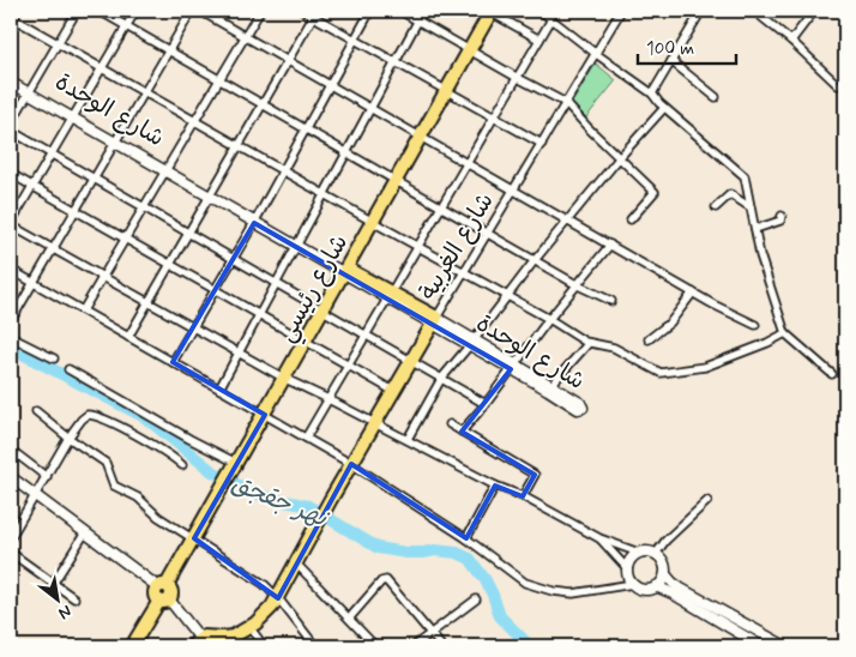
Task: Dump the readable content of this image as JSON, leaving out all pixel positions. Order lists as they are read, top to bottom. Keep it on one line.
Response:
{"streets":{"highway":["شارع الوحدة","شارع الغربية","شارع رئيسي"]},"crossings":[["شارع الوحدة","شارع الغربية"],["شارع الوحدة","شارع رئيسي"]],"water":["نهر جقجق"],"scale_bar":"100 m","north":"bottom right"}
